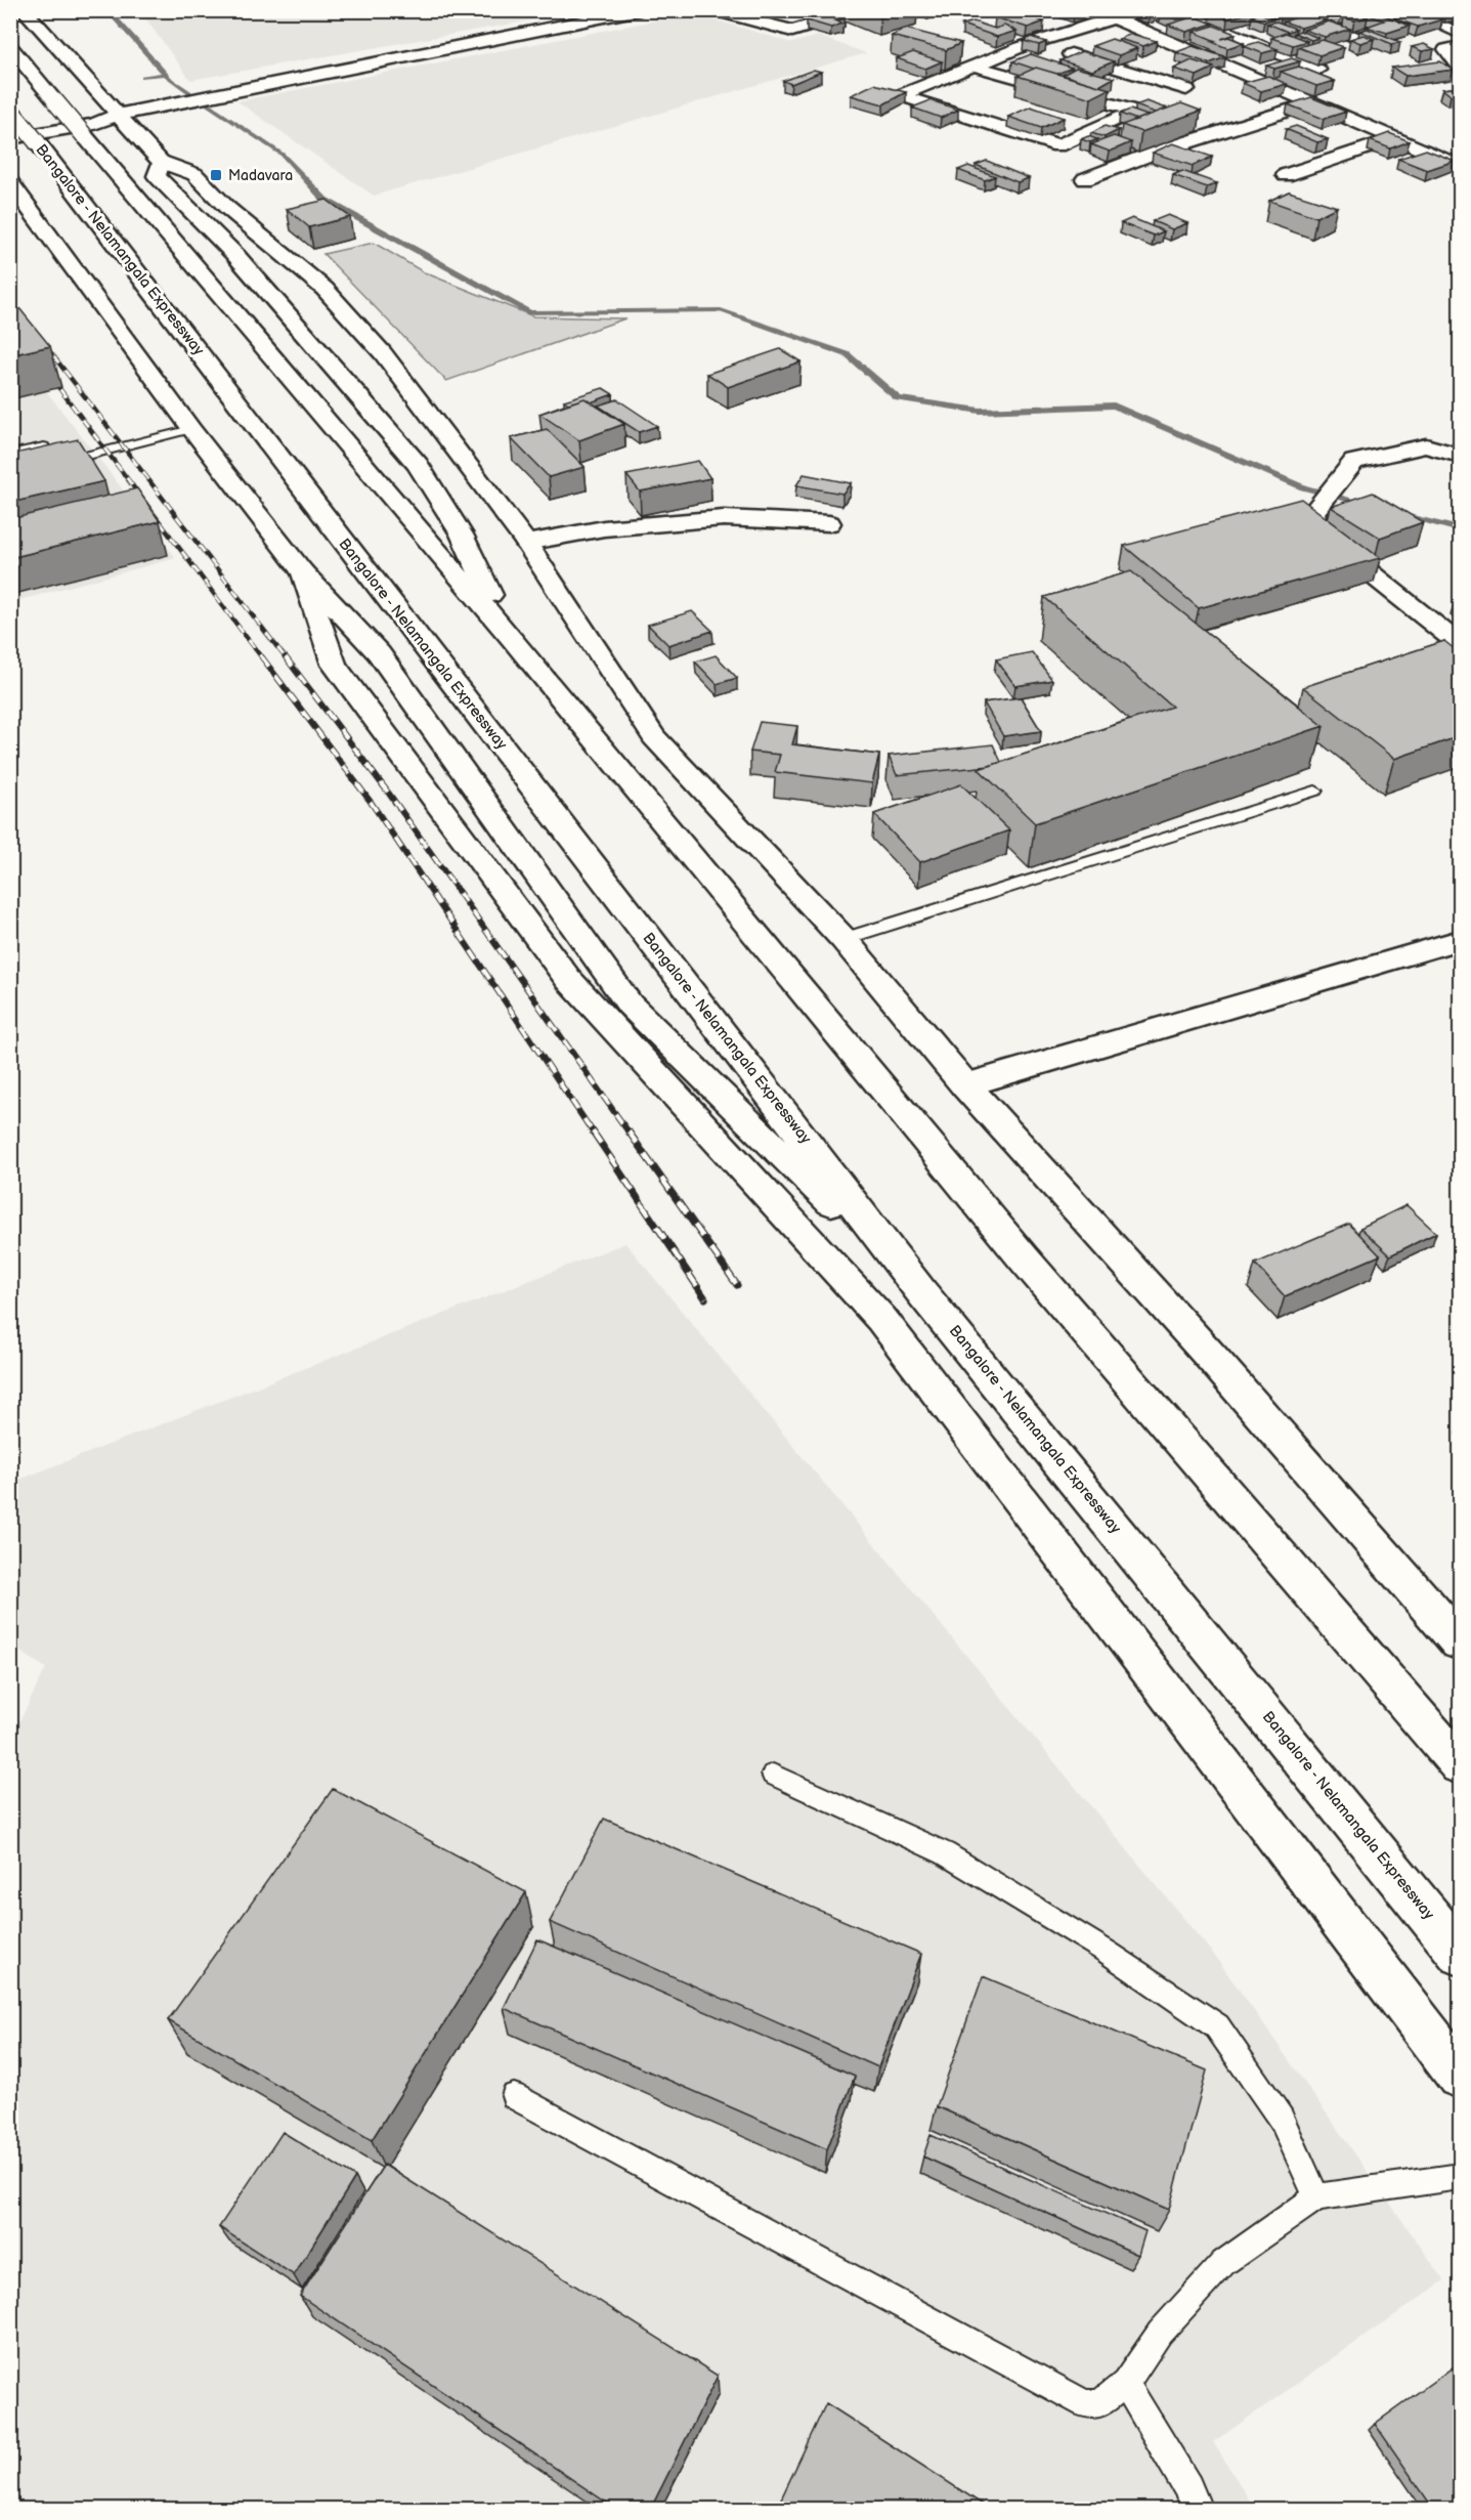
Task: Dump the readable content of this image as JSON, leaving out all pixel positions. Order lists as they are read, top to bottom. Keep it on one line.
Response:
{"streets":{"main road":["Bangalore - Nelamangala Expressway"]},"places":{"transit":["Madavara"]}}
